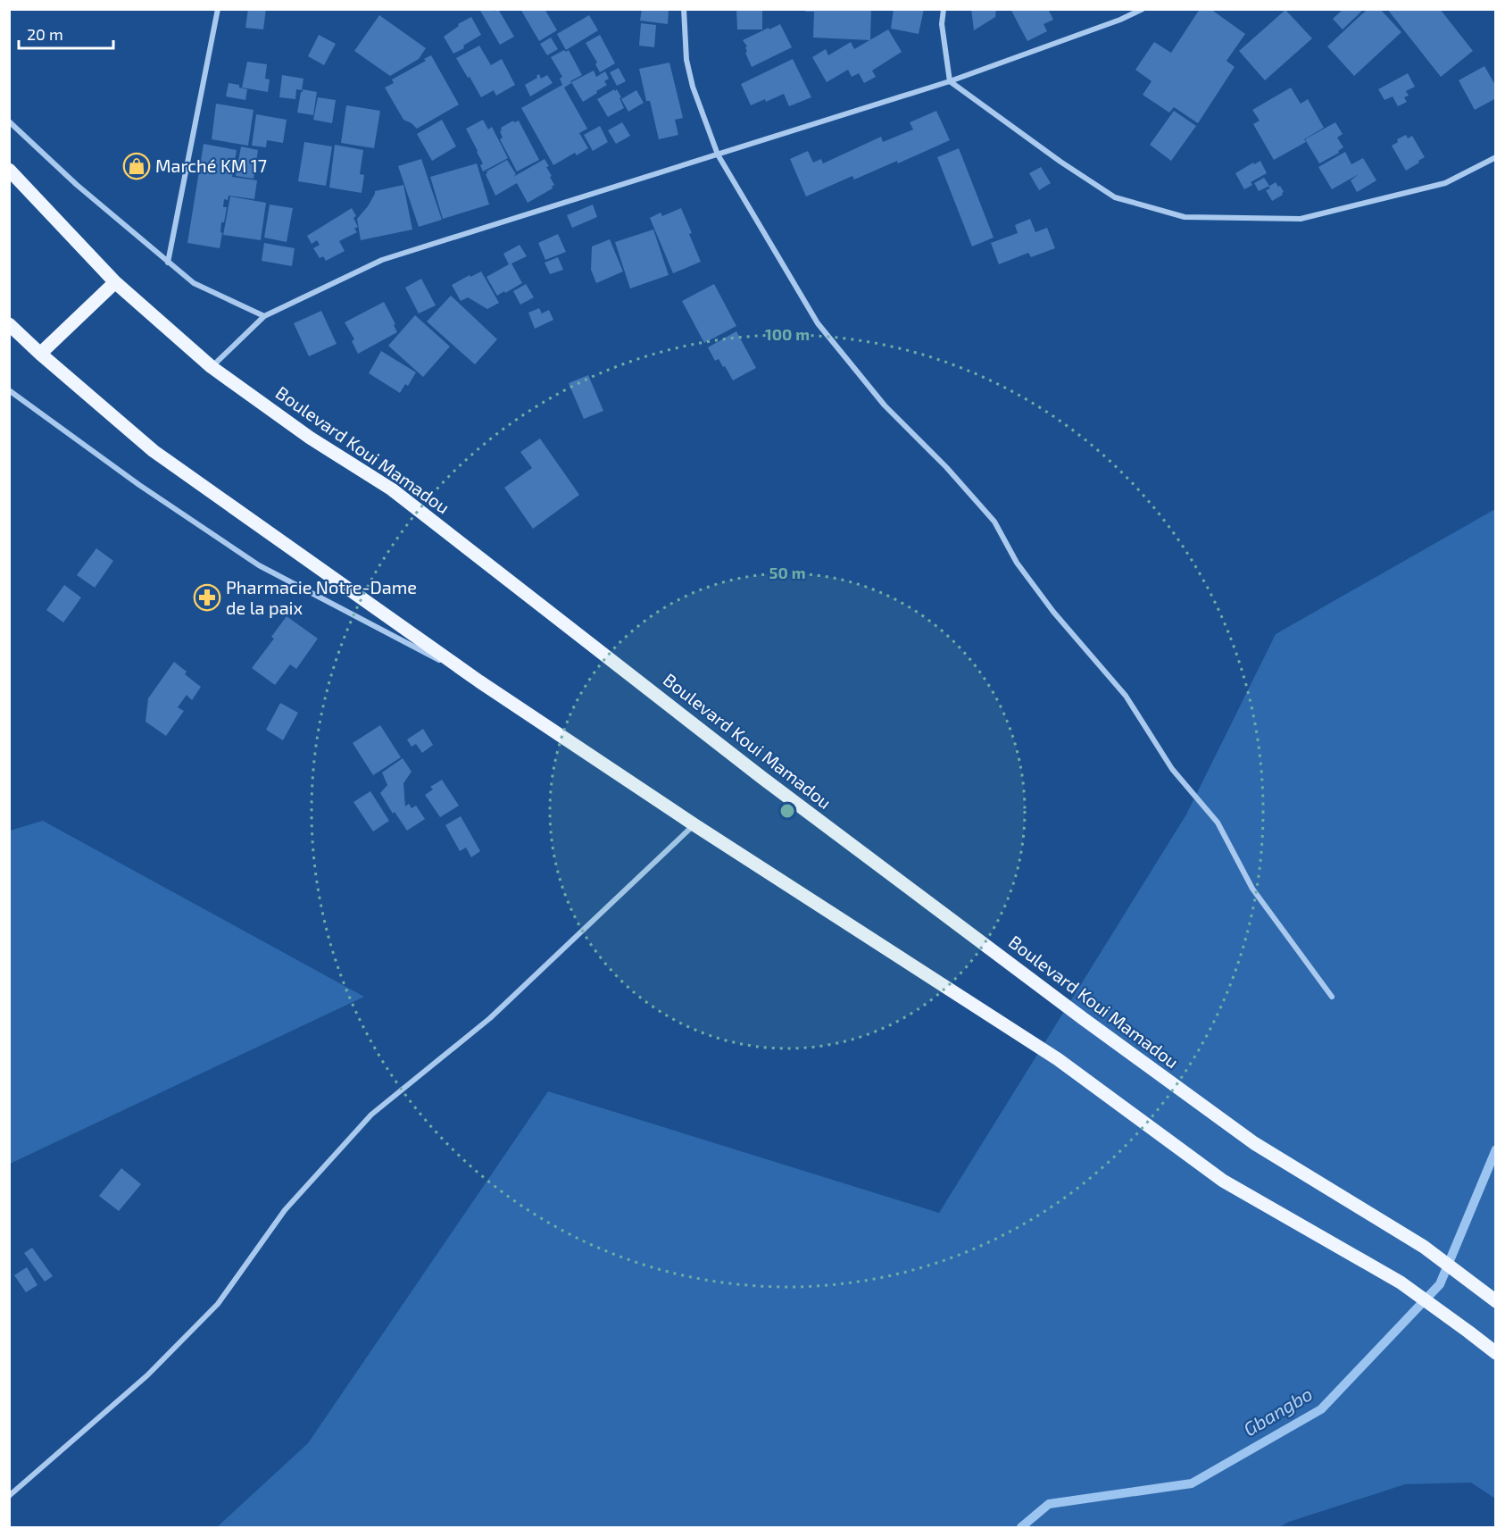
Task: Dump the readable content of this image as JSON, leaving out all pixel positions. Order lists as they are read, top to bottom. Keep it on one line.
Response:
{"streets":{"main road":["Boulevard Koui Mamadou"]},"water":["Gbangbo"],"places":{"shop":["Marché KM 17"],"pharmacy":["Pharmacie Notre-Dame de la paix"]},"scale_bar":"20 m","rings":["100 m","50 m"]}
